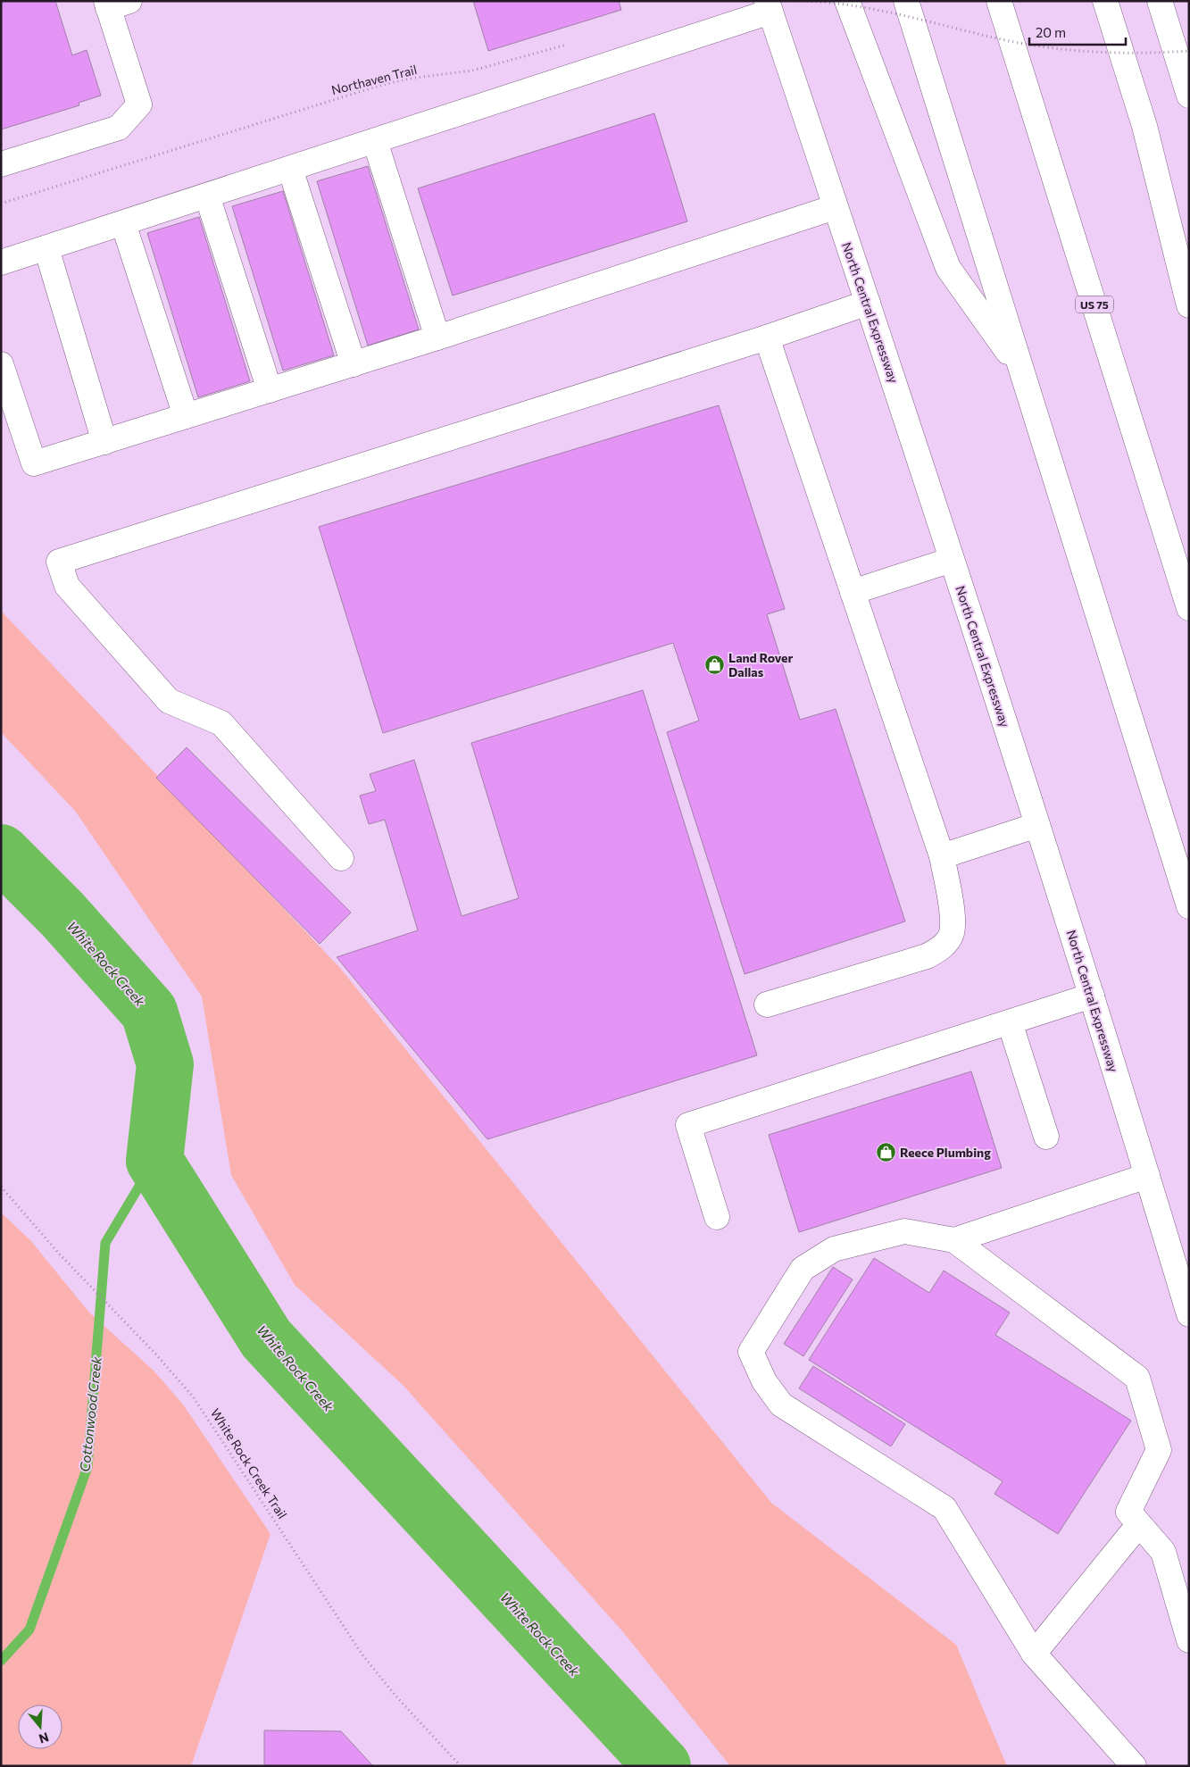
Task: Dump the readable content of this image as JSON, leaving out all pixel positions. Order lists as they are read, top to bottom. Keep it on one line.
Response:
{"streets":{"main road":["US 75","North Central Expressway"],"path":["Northaven Trail","White Rock Creek Trail"]},"water":["White Rock Creek","Cottonwood Creek"],"places":{"shop":["Land Rover Dallas","Reece Plumbing"]},"scale_bar":"20 m","north":"bottom"}
